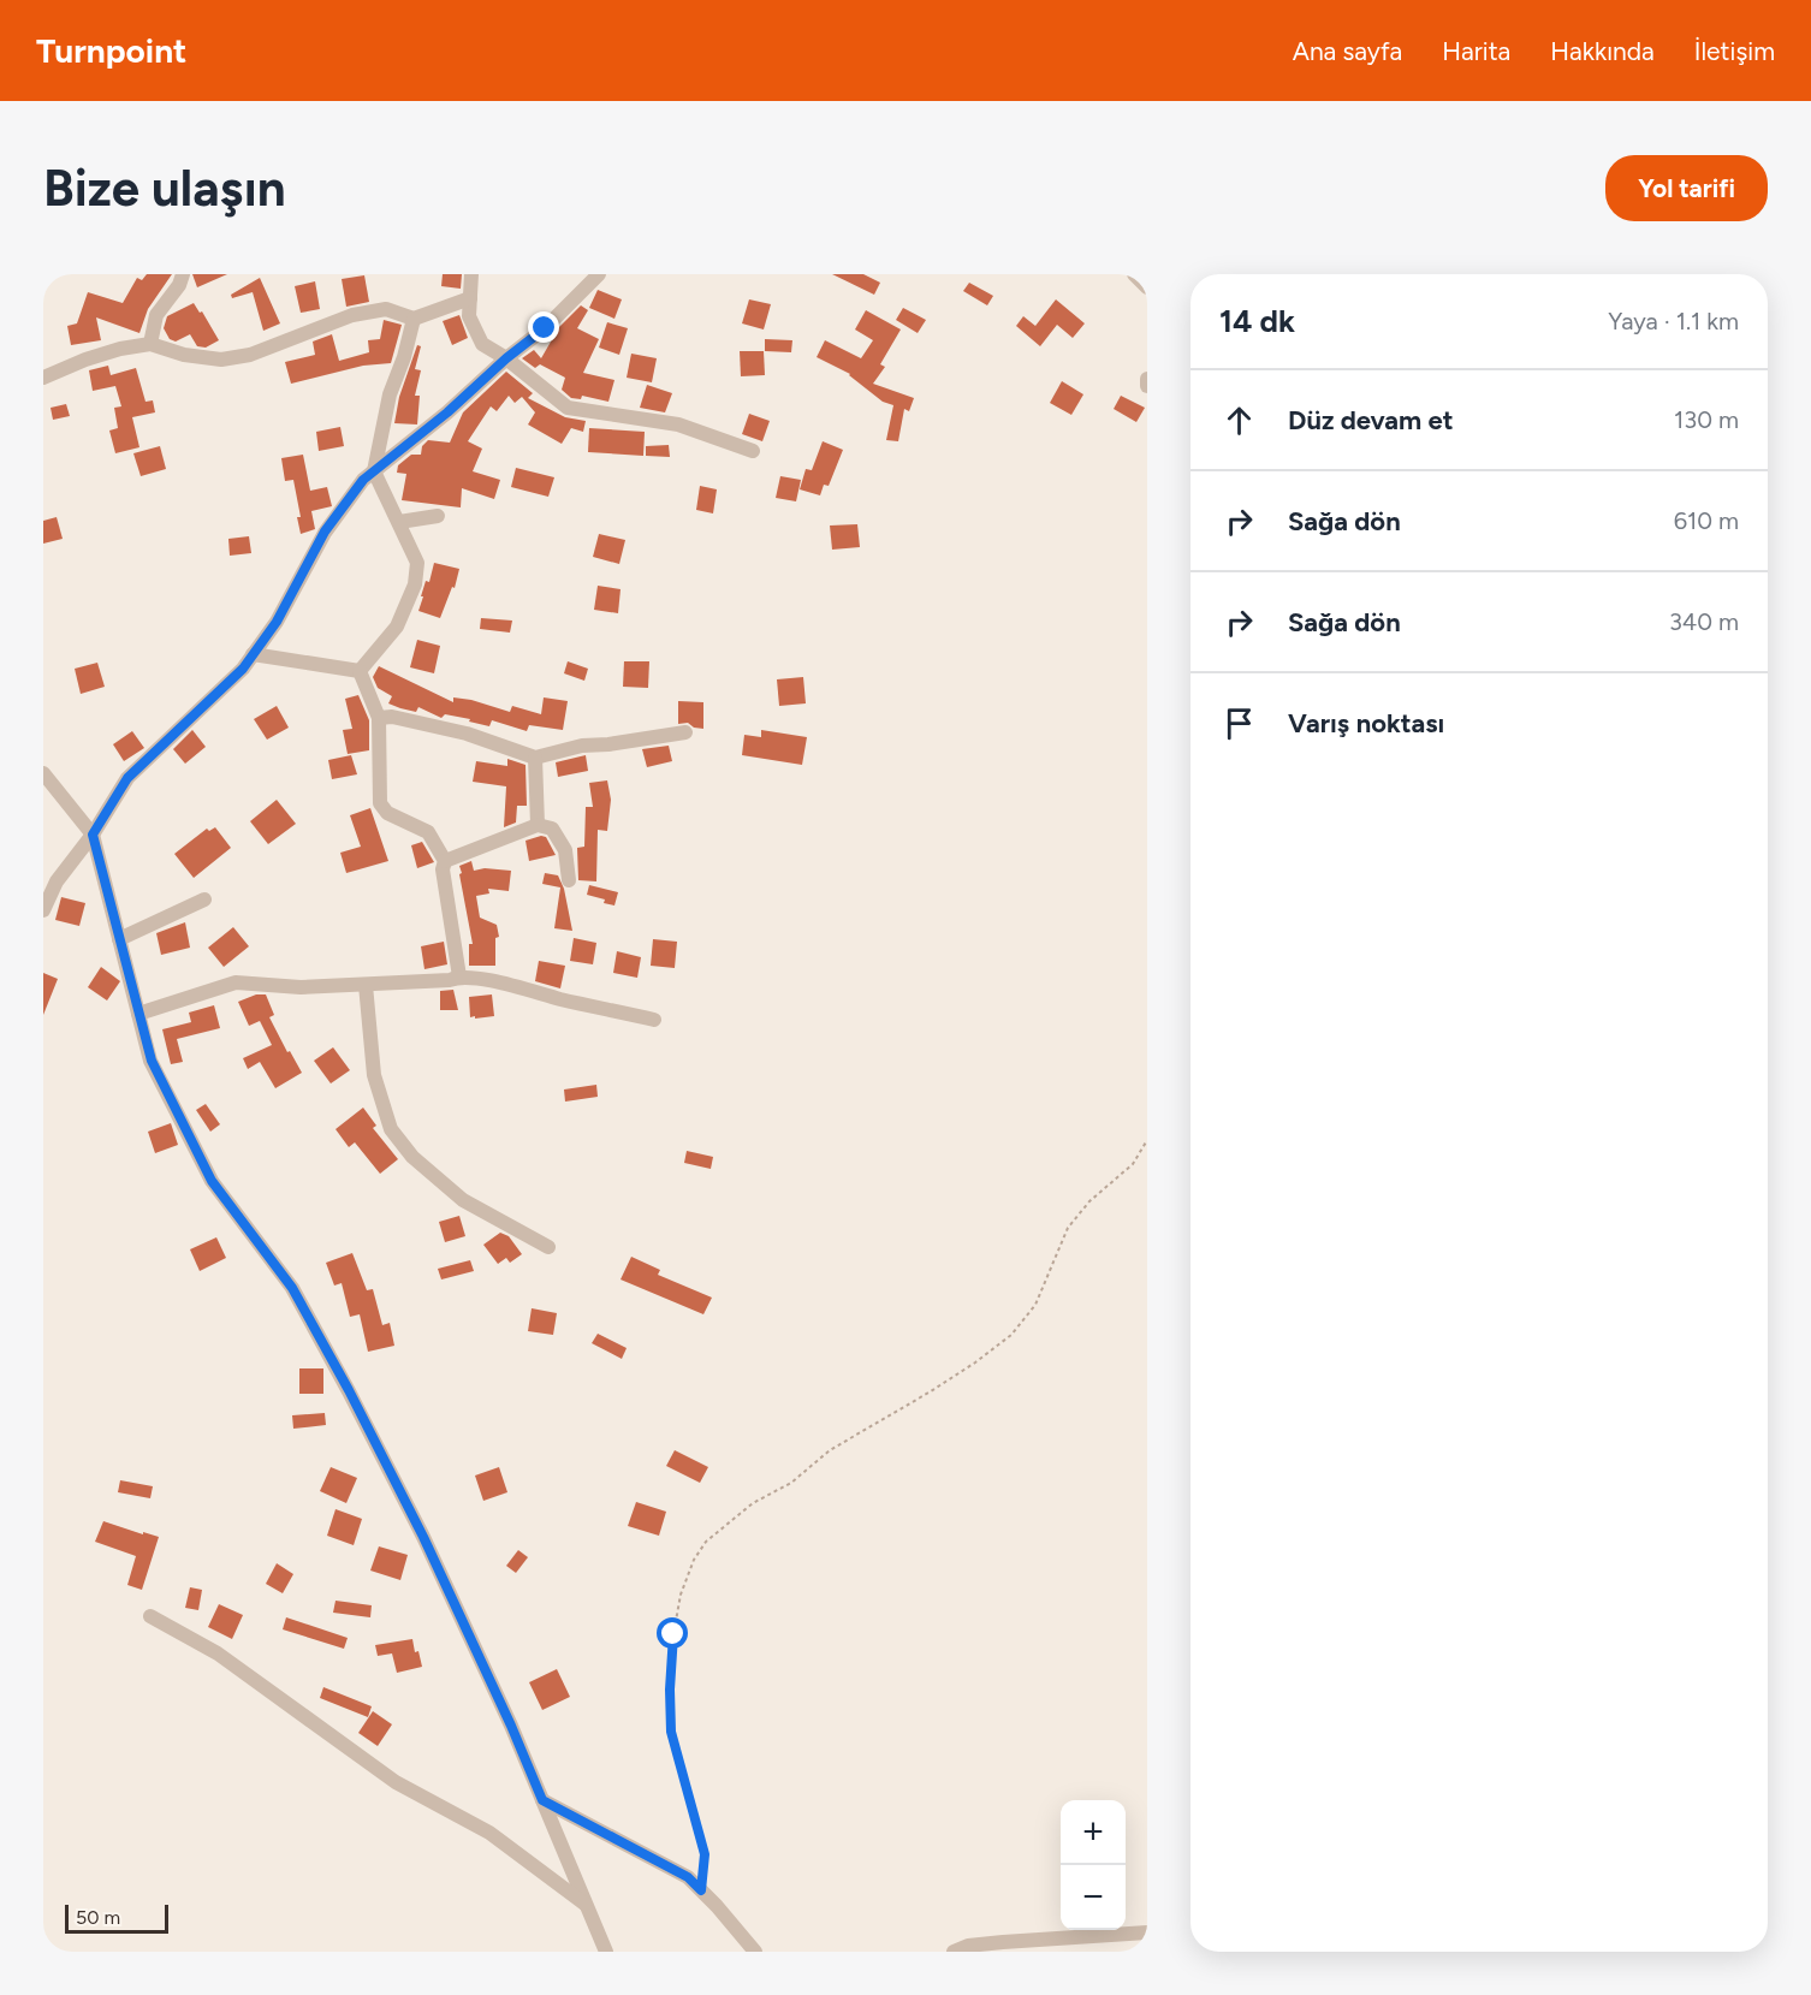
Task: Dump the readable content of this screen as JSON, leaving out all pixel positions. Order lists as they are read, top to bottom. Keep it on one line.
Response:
{"scale_bar":"50 m","page":{"header":"Turnpoint","nav":["Ana sayfa","Harita","Hakkında","İletişim"],"buttons":"Yol tarifi","title":"Bize ulaşın","heading":["14 dk","Yaya · 1.1 km"],"list":[["Düz devam et","130 m"],["Sağa dön","610 m"],["Sağa dön","340 m"],"Varış noktası"],"map_buttons":["+","−"],"scale":"50 m"}}
